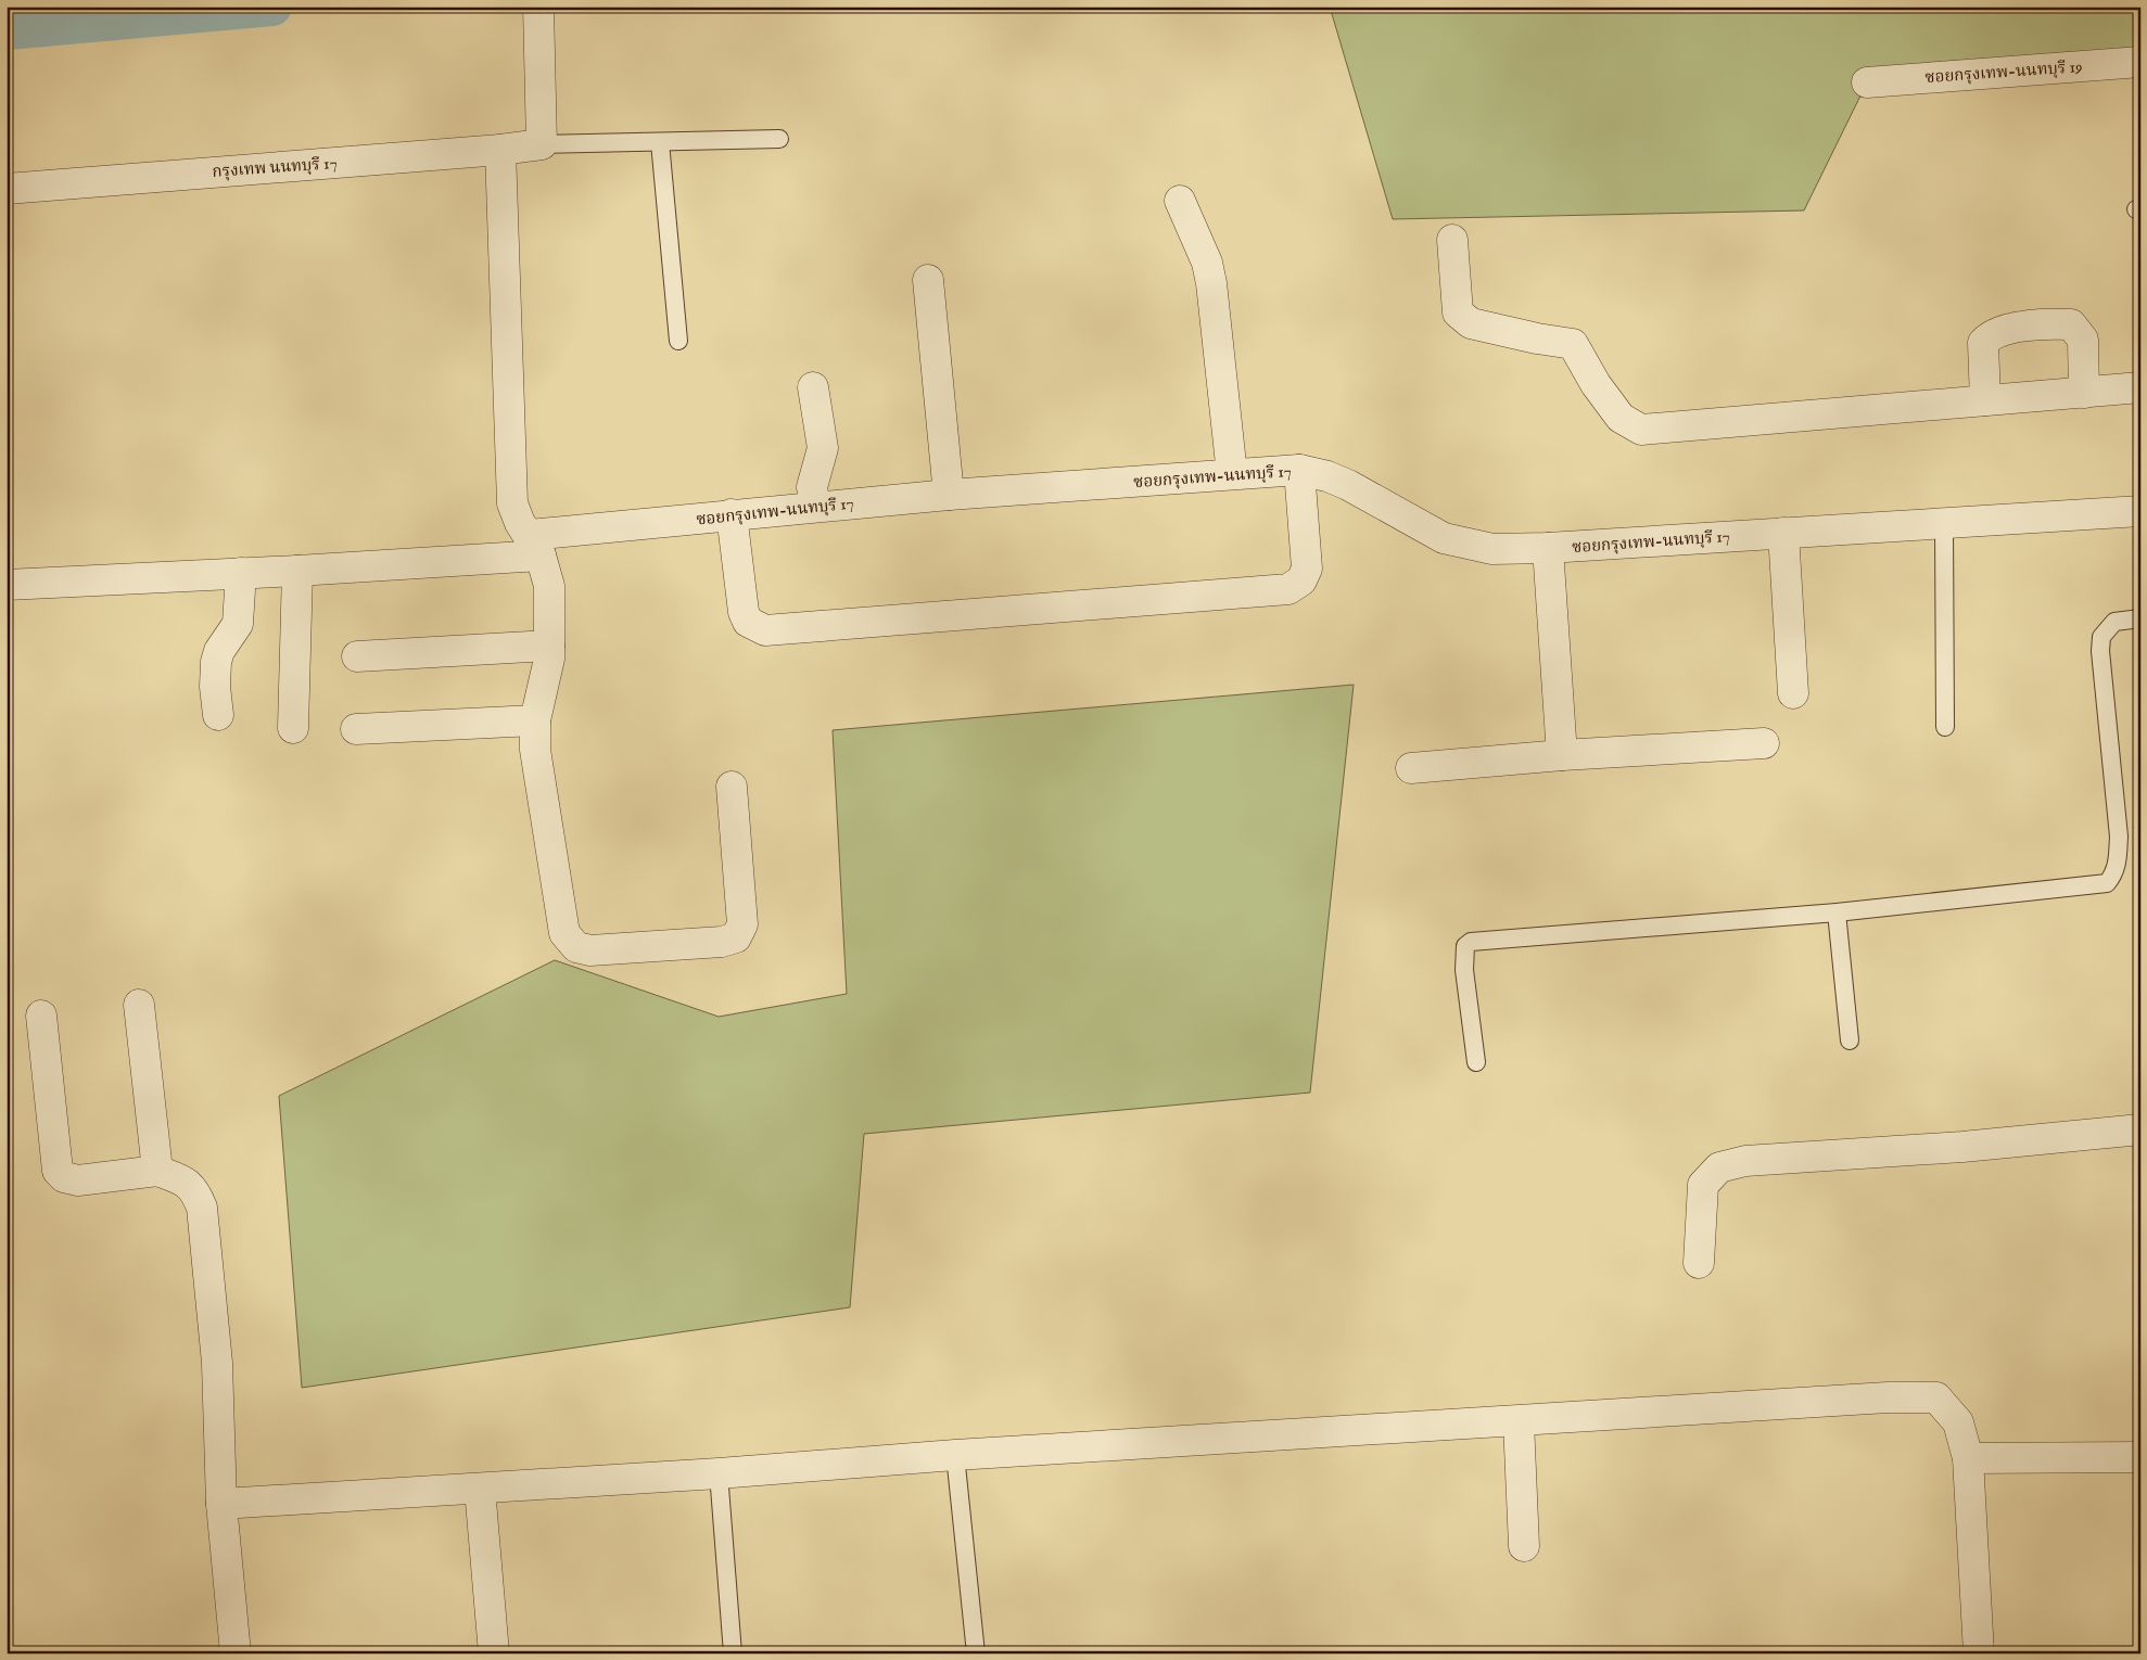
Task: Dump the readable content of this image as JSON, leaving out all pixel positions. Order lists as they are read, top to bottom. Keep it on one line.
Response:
{"streets":{"street":["ซอยกรุงเทพ-นนทบุรี 19","กรุงเทพ นนทบุรี 17","ซอยกรุงเทพ-นนทบุรี 17"]}}
